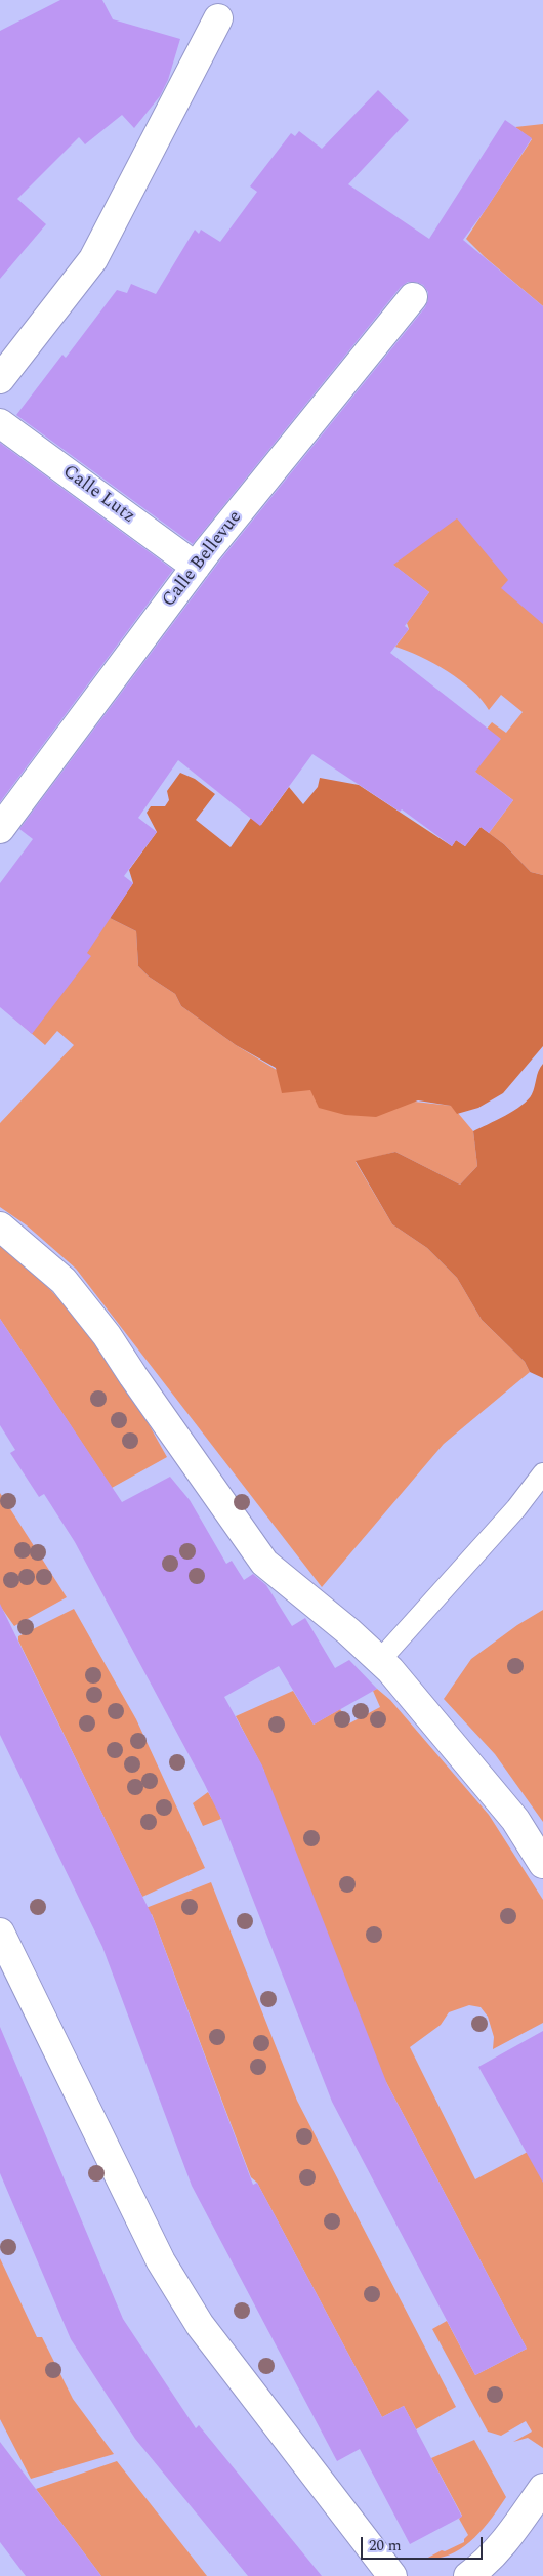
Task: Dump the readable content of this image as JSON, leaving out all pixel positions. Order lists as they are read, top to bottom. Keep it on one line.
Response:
{"streets":{"street":["Calle Lutz","Calle Bellevue"]},"crossings":[["Calle Lutz","Calle Bellevue"]],"scale_bar":"20 m"}
